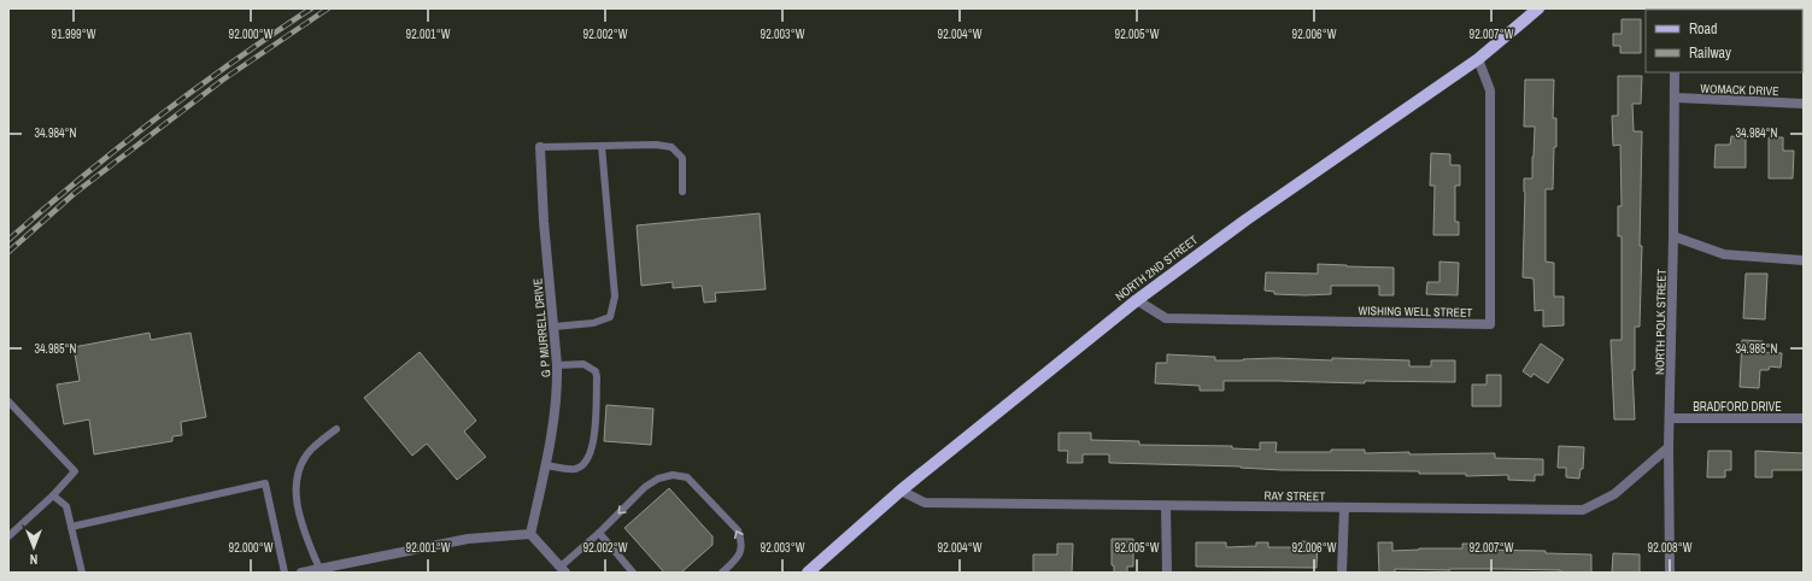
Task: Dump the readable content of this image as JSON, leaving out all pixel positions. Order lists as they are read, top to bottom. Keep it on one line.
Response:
{"streets":{"main road":["NORTH 2ND STREET"],"street":["WOMACK DRIVE","WISHING WELL STREET","NORTH POLK STREET","G P MURRELL DRIVE","BRADFORD DRIVE","RAY STREET"]},"crossings":[["WOMACK DRIVE","NORTH POLK STREET"],["NORTH 2ND STREET","WISHING WELL STREET"],["NORTH 2ND STREET","RAY STREET"],["NORTH POLK STREET","BRADFORD DRIVE"],["NORTH POLK STREET","RAY STREET"]],"legend":["Road","Railway"],"north":"bottom","coordinates":["91.999°W","92.000°W","92.001°W","92.002°W","92.003°W","92.004°W","92.005°W","92.006°W","92.007°W","34.984°N","34.985°N","92.008°W"]}
